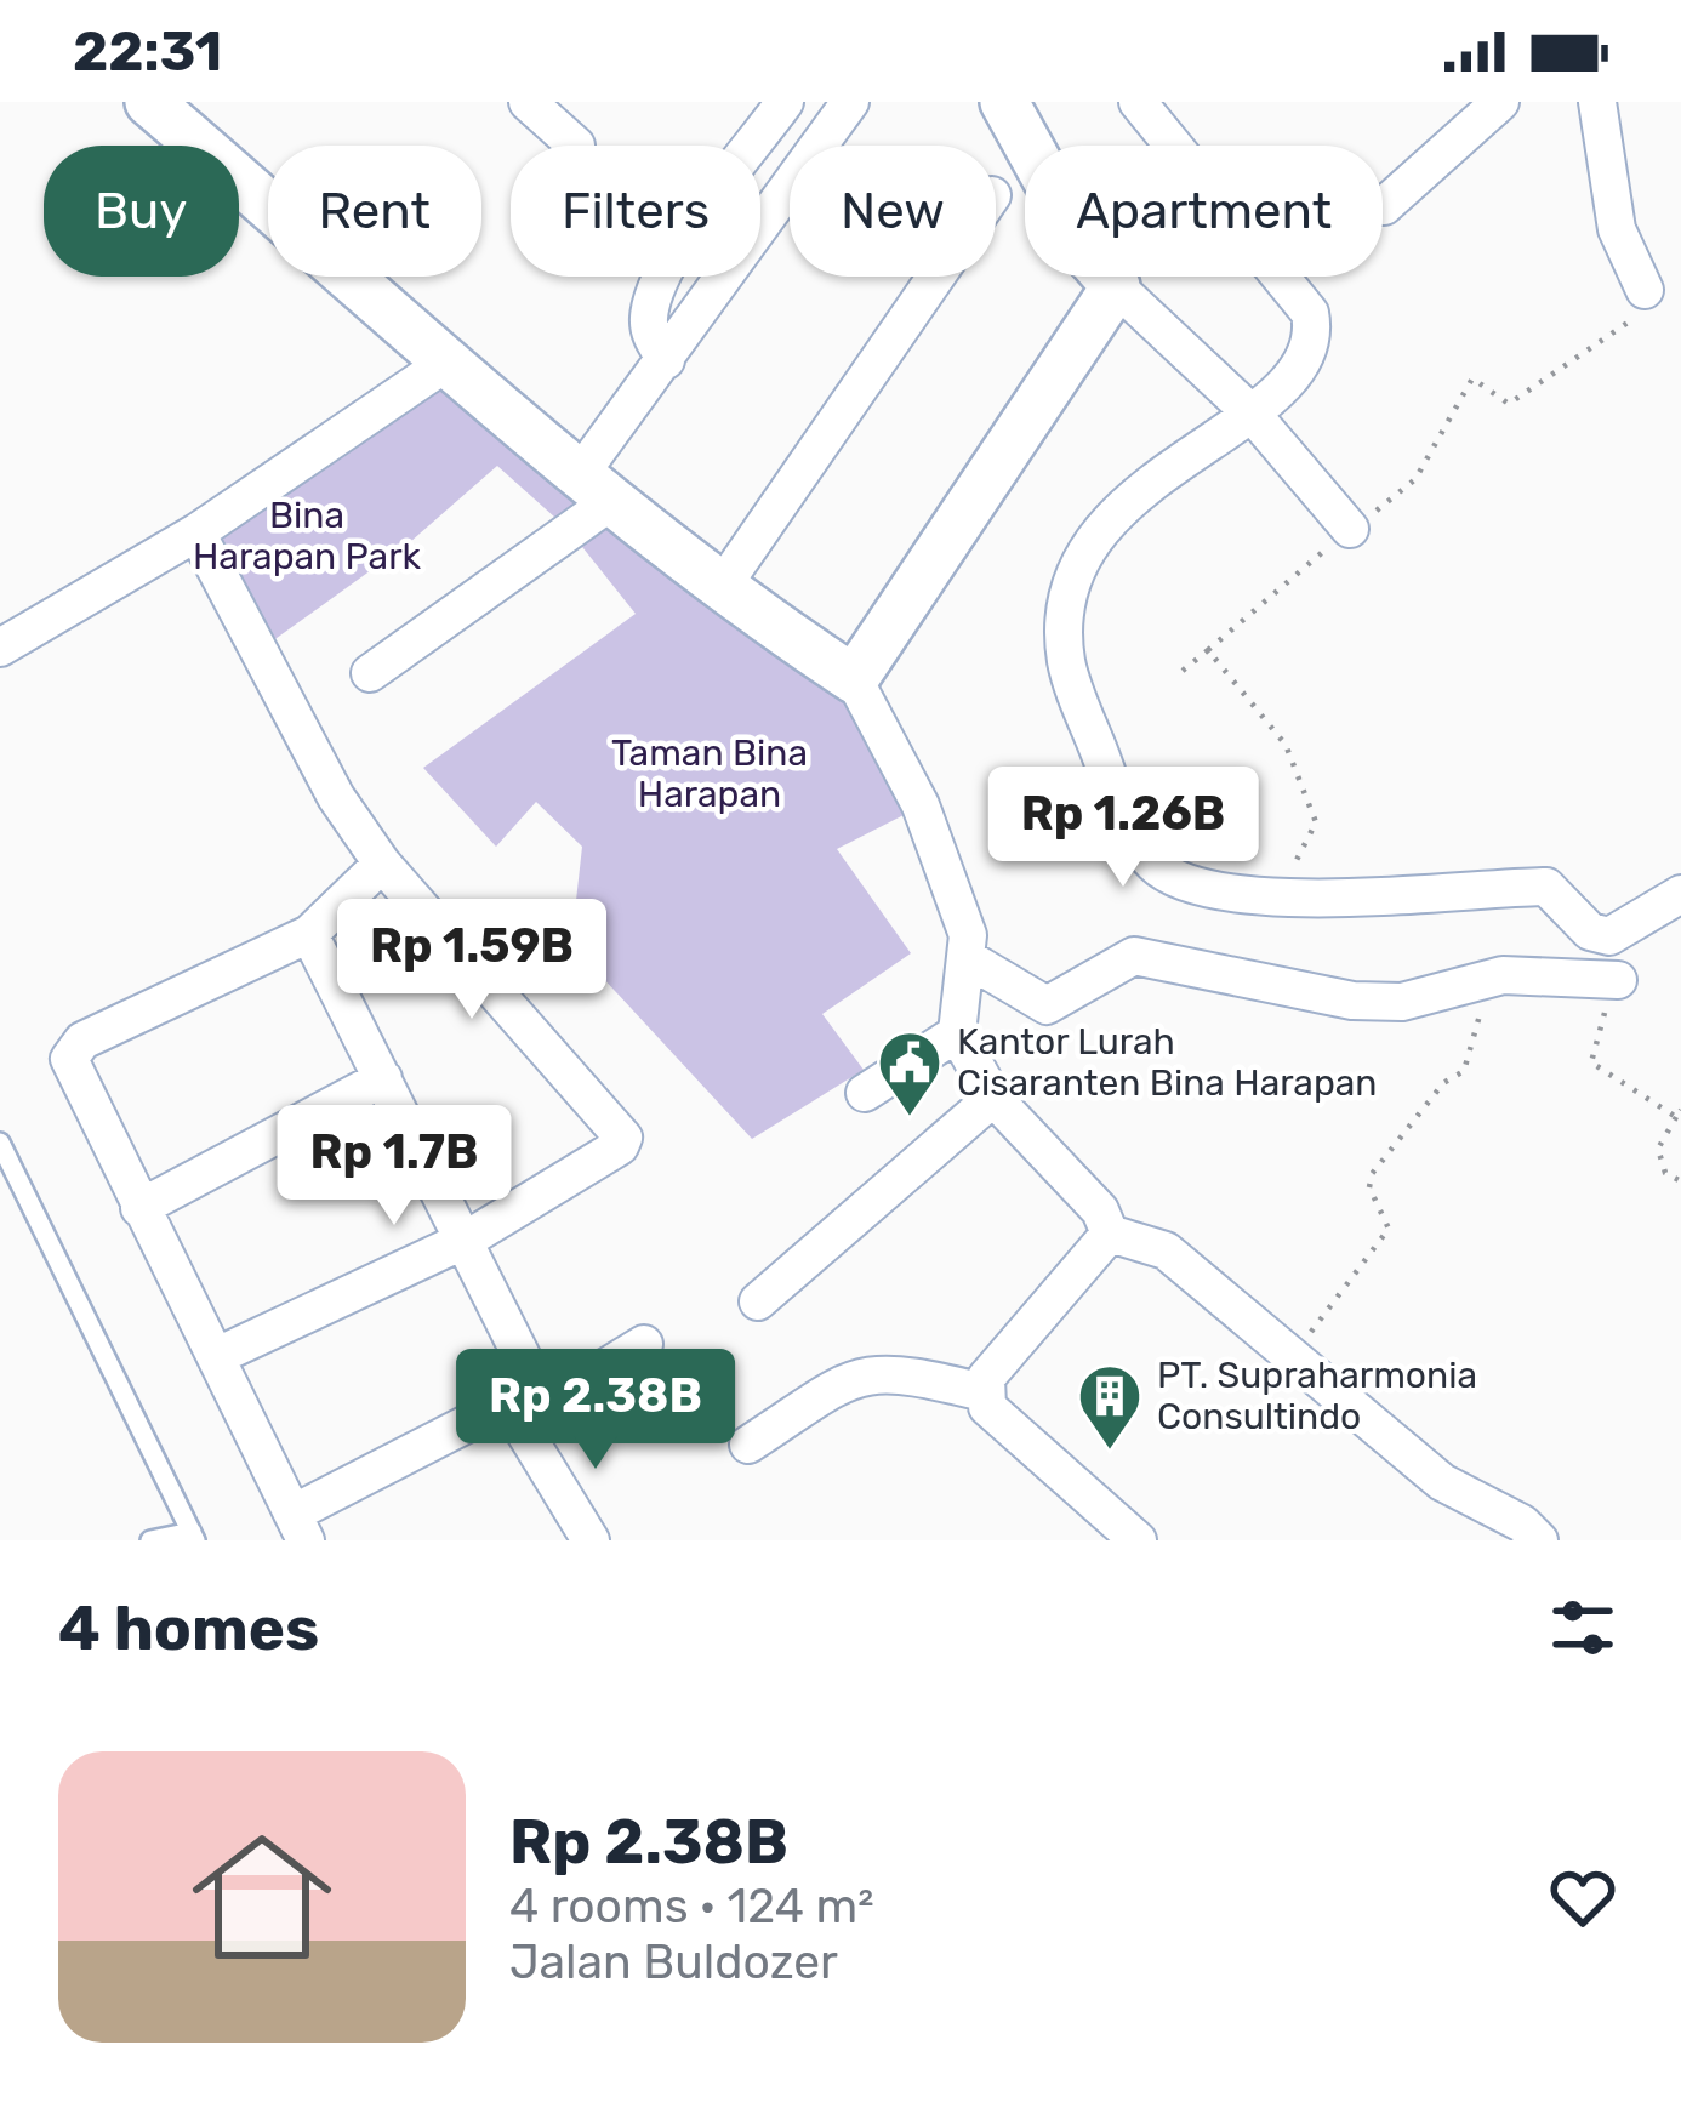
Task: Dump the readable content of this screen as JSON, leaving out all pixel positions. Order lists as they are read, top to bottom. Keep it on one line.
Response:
{"parks":["Bina Harapan Park","Taman Bina Harapan"],"places":{"public building":["Kantor Lurah Cisaranten Bina Harapan"],"building":["PT. Supraharmonia Consultindo"]},"page":{"status":"22:31","chip":["Buy","Rent","Filters","New","Apartment"],"price":["Rp 1.26B","Rp 1.59B","Rp 1.7B","Rp 2.38B"],"heading":"4 homes","list":[{"name":"Rp 2.38B","note":"4 rooms · 124 m² · Jalan Buldozer"}]}}
